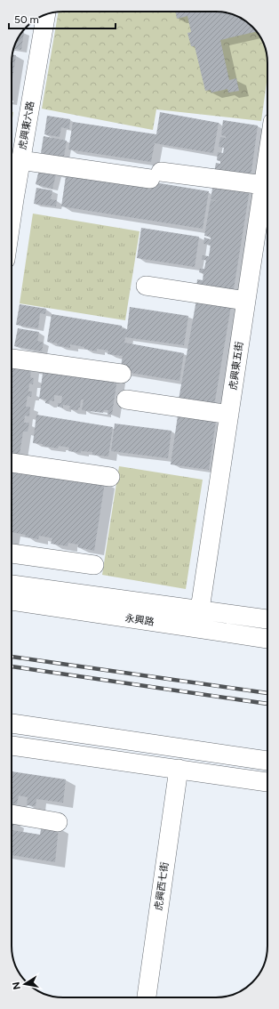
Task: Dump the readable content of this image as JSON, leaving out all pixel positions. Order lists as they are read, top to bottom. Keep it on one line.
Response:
{"streets":{"street":["虎興東六路","虎興東五街","永興路","虎興西七街"]},"crossings":[["虎興東五街","永興路"]],"scale_bar":"50 m","north":"left"}
